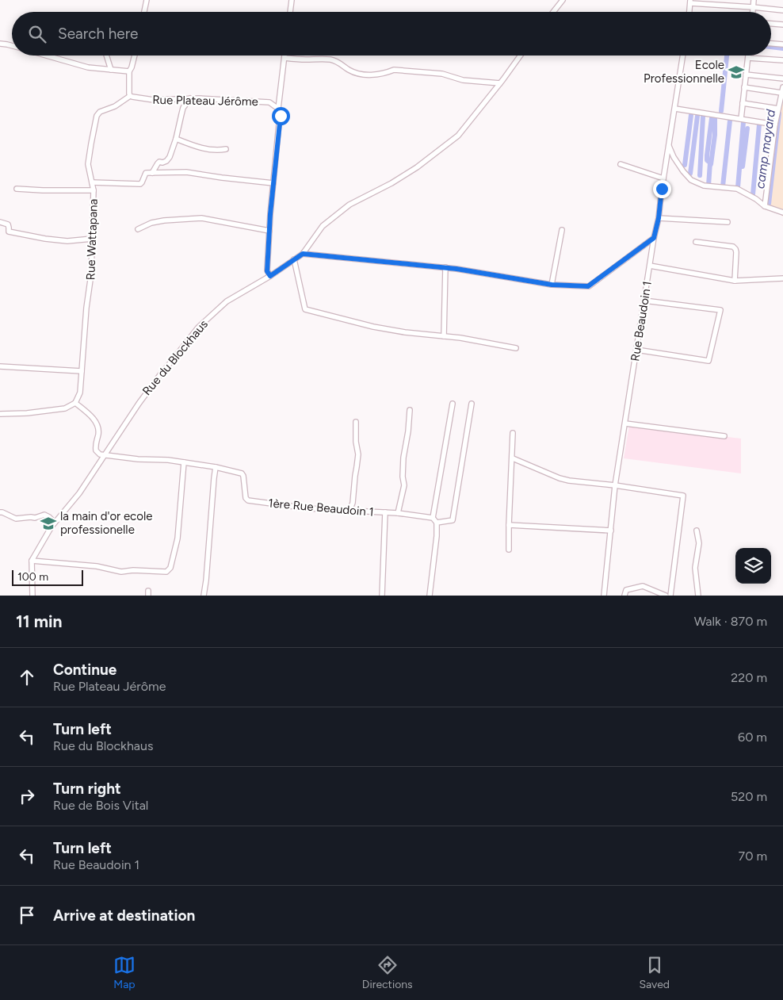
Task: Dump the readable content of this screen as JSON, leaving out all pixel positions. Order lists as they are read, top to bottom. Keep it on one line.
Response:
{"streets":{"street":["Rue Plateau Jérôme","Rue Wattapana","Rue Beaudoin 1","Rue du Blockhaus","1ère Rue Beaudoin 1"]},"crossings":[["Rue Plateau Jérôme","Rue Wattapana"],["Rue du Blockhaus","1ère Rue Beaudoin 1"]],"water":["camp mayard"],"places":{"school or university":["Ecole Professionnelle","la main d'or ecole professionelle"]},"scale_bar":"100 m","page":{"search":"Search here","scale":"100 m","heading":["11 min","Walk · 870 m"],"list":[["Continue","Rue Plateau Jérôme","220 m"],["Turn left","Rue du Blockhaus","60 m"],["Turn right","Rue de Bois Vital","520 m"],["Turn left","Rue Beaudoin 1","70 m"],"Arrive at destination"],"nav":["Map","Directions","Saved"]}}
